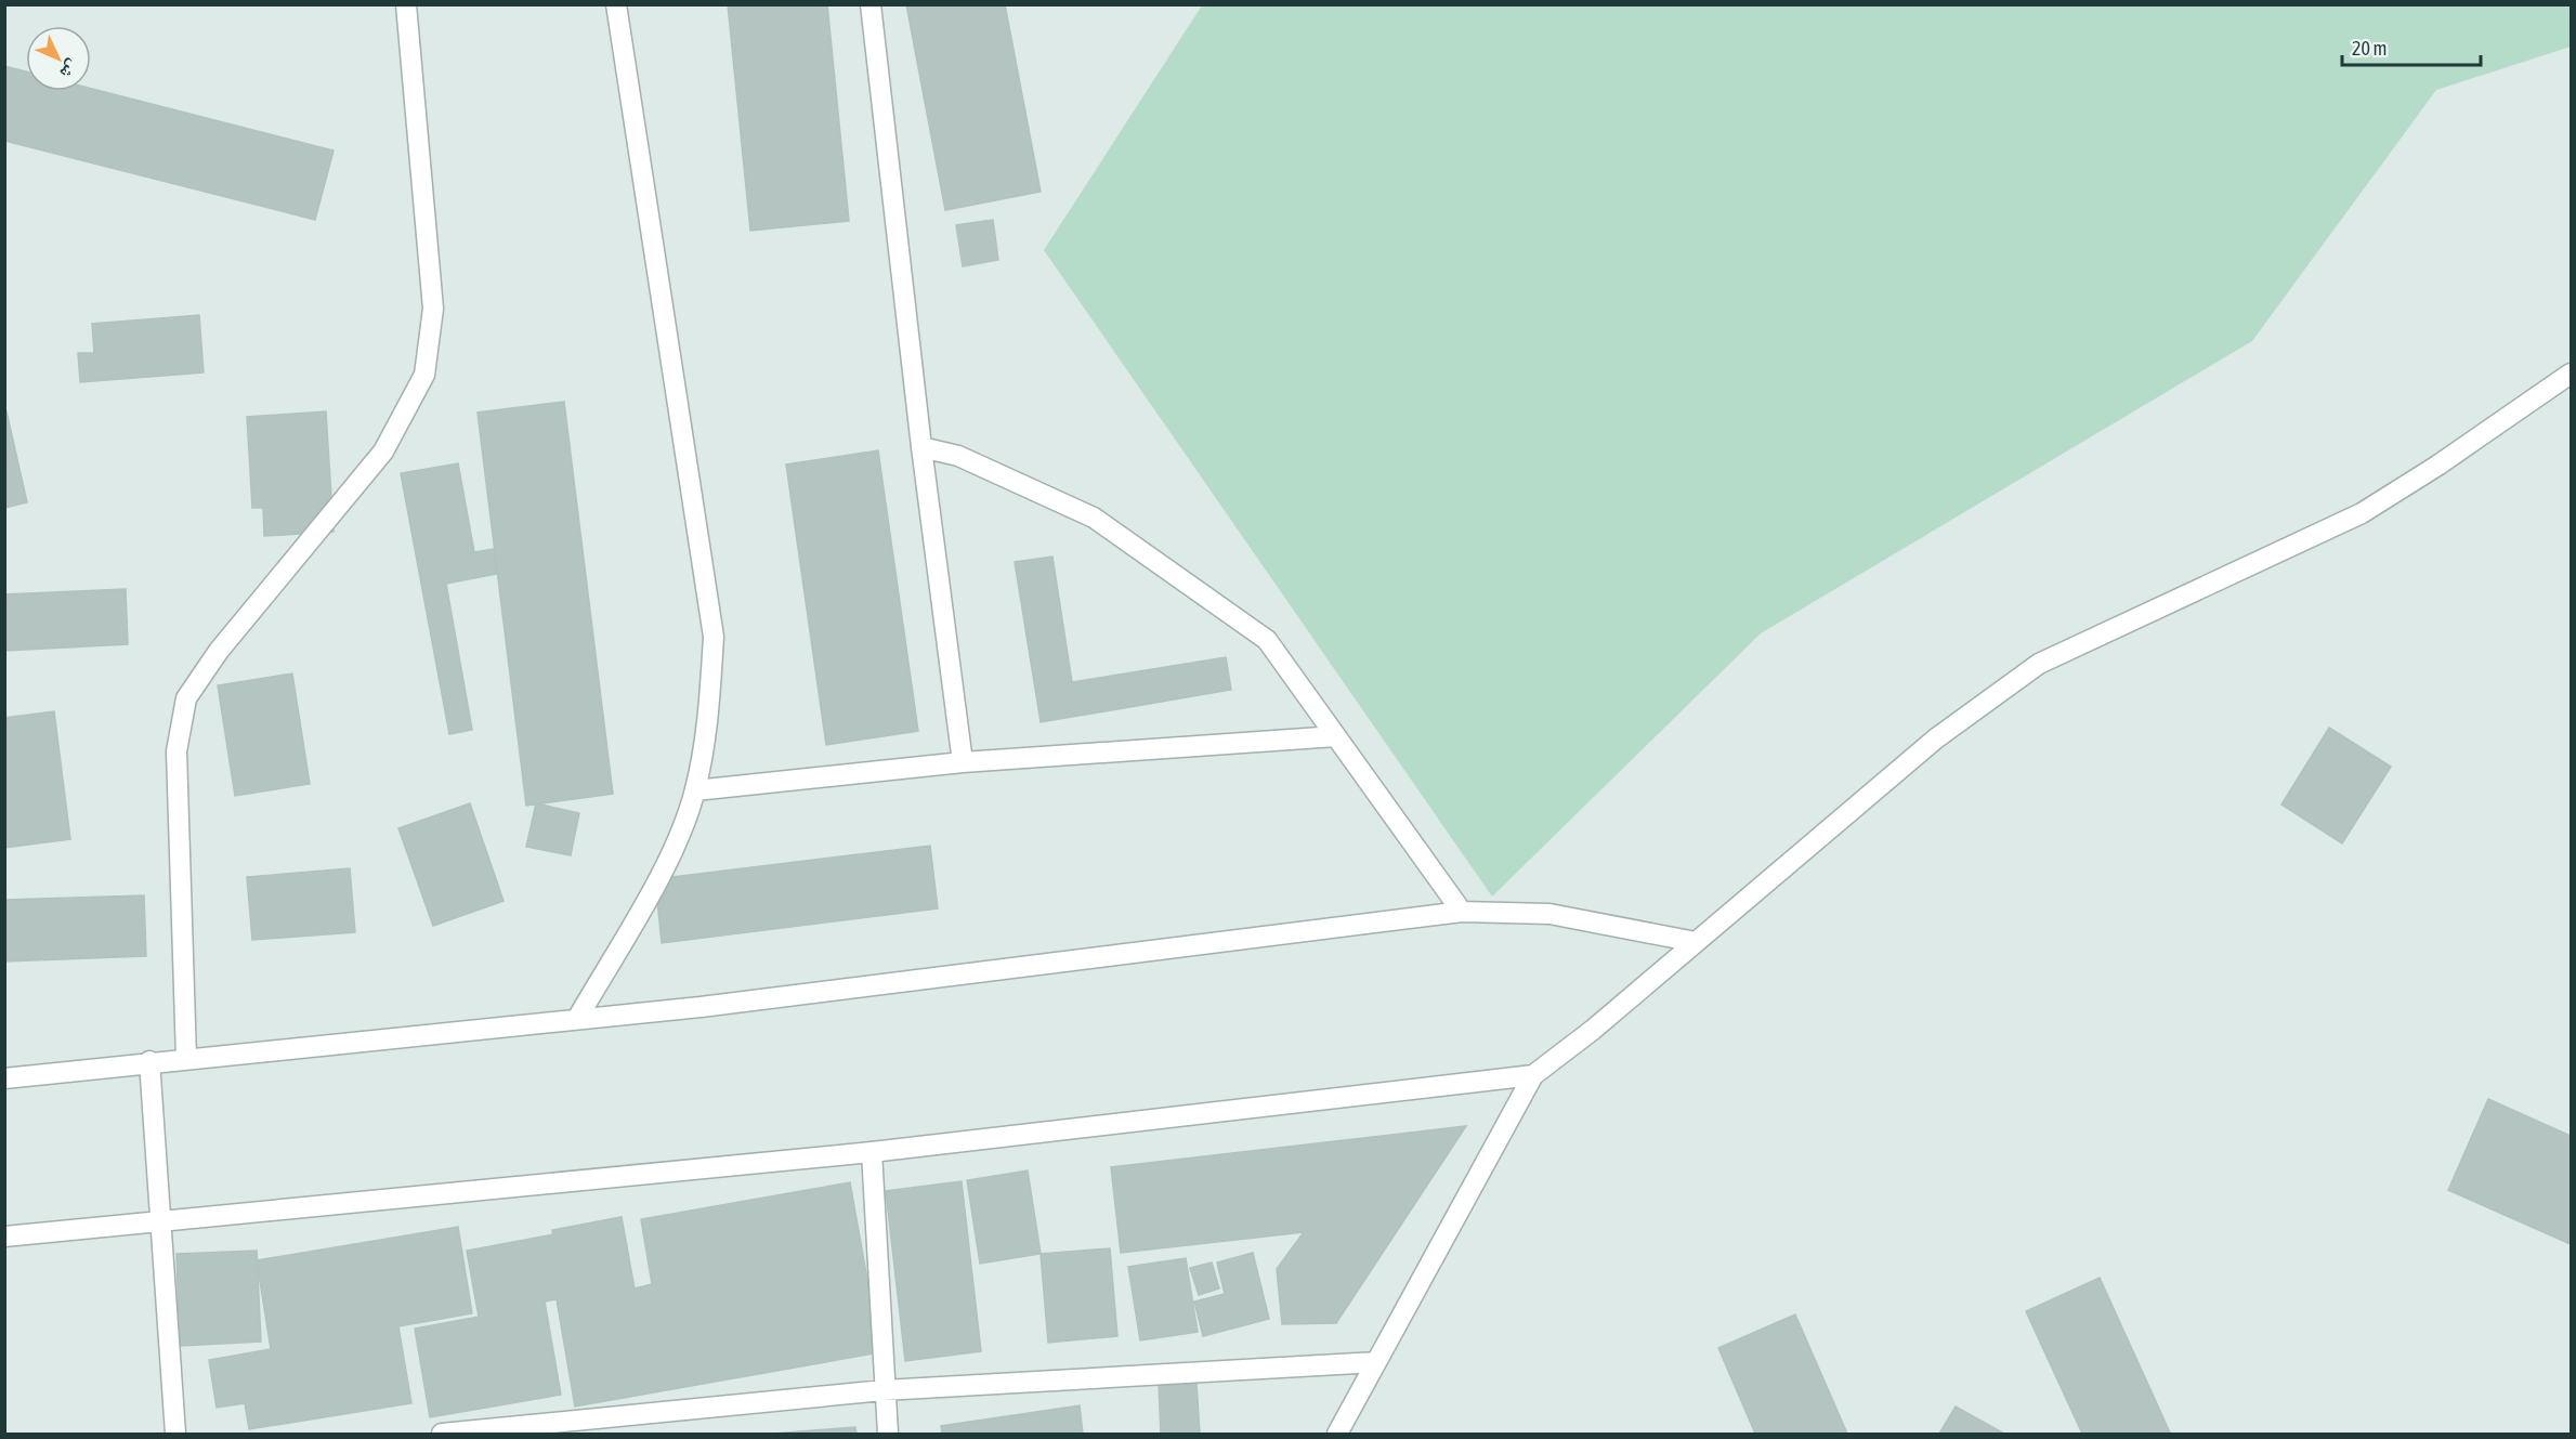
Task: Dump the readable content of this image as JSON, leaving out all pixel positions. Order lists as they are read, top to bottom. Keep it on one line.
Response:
{"scale_bar":"20 m","north":"bottom right"}
